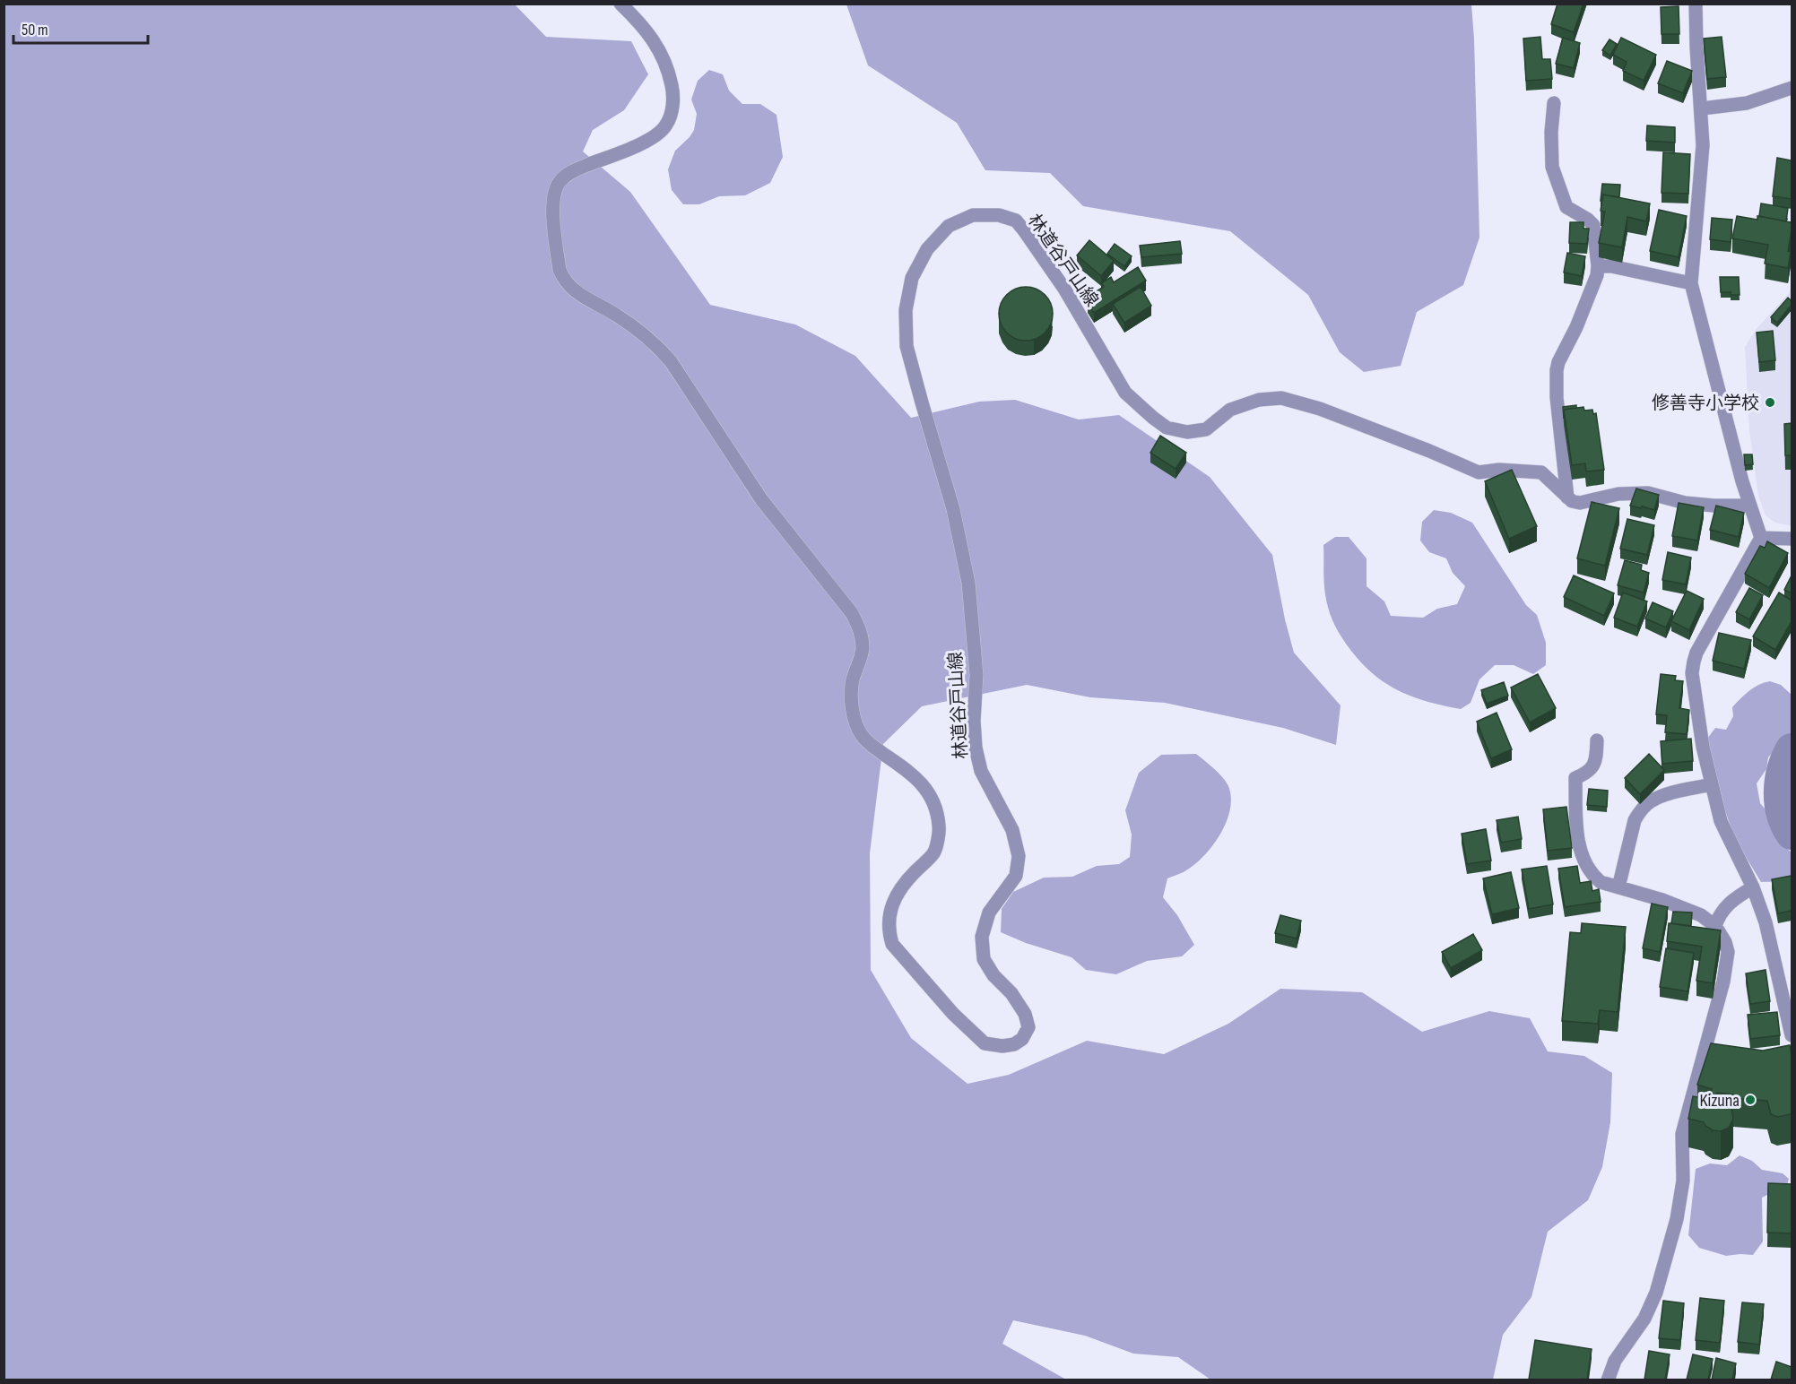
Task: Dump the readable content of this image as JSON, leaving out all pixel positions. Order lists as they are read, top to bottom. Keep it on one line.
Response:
{"streets":{"street":["林道谷戸山線"]},"places":["修善寺小学校","Kizuna"],"scale_bar":"50 m"}
